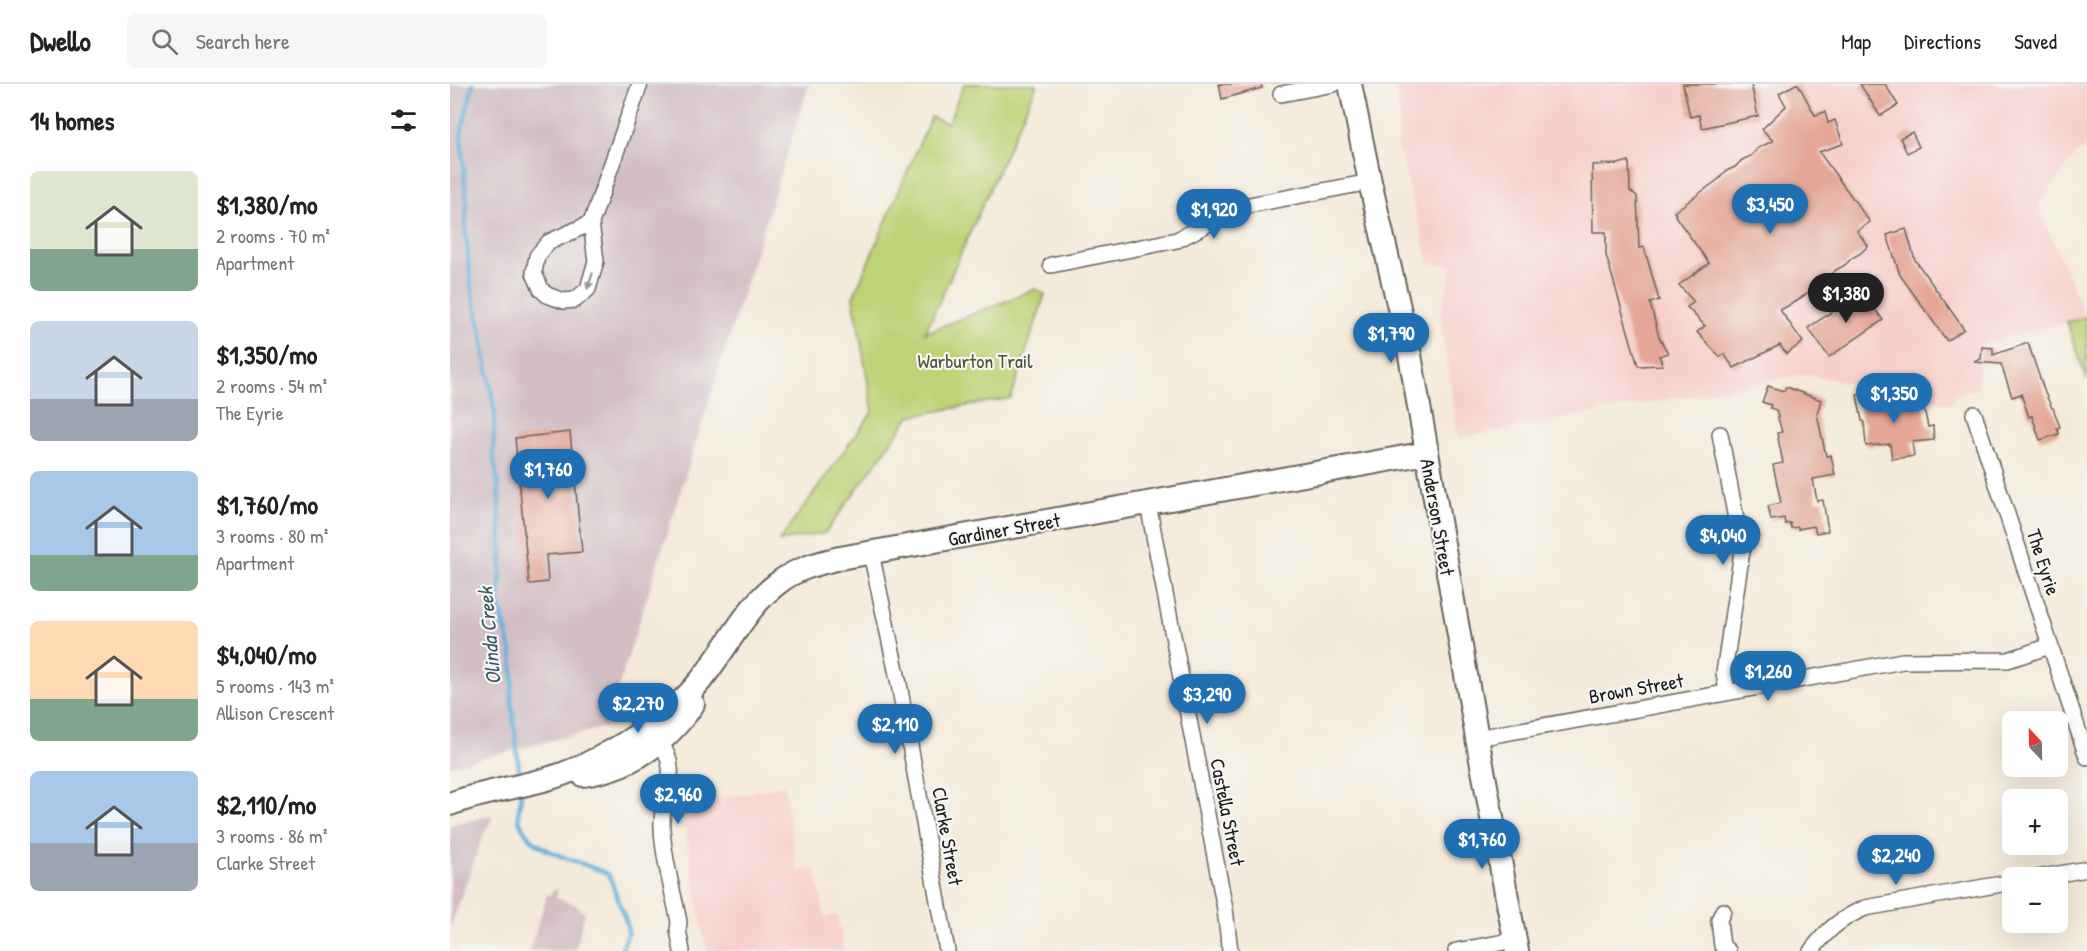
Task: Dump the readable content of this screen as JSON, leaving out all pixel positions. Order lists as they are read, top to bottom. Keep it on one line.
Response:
{"streets":{"main road":["Anderson Street","Gardiner Street"],"street":["The Eyrie","Brown Street","Castella Street","Clarke Street"]},"crossings":[["Anderson Street","Gardiner Street"],["Anderson Street","Brown Street"],["Gardiner Street","Castella Street"],["Gardiner Street","Clarke Street"],["The Eyrie","Brown Street"]],"water":["Olinda Creek"],"parks":["Warburton Trail"],"north":"top","page":{"header":"Dwello","search":"Search here","nav":["Map","Directions","Saved"],"heading":"14 homes","list":[{"name":"$1,380/mo","note":"2 rooms · 70 m² · Apartment"},{"name":"$1,350/mo","note":"2 rooms · 54 m² · The Eyrie"},{"name":"$1,760/mo","note":"3 rooms · 80 m² · Apartment"},{"name":"$4,040/mo","note":"5 rooms · 143 m² · Allison Crescent"},{"name":"$2,110/mo","note":"3 rooms · 86 m² · Clarke Street"}],"price":["$3,450","$1,920","$1,380","$1,790","$1,350","$1,760","$4,040","$1,260","$3,290","$2,270","$2,110","$2,960","$1,760","$2,240"],"map_buttons":["+","−"]}}
